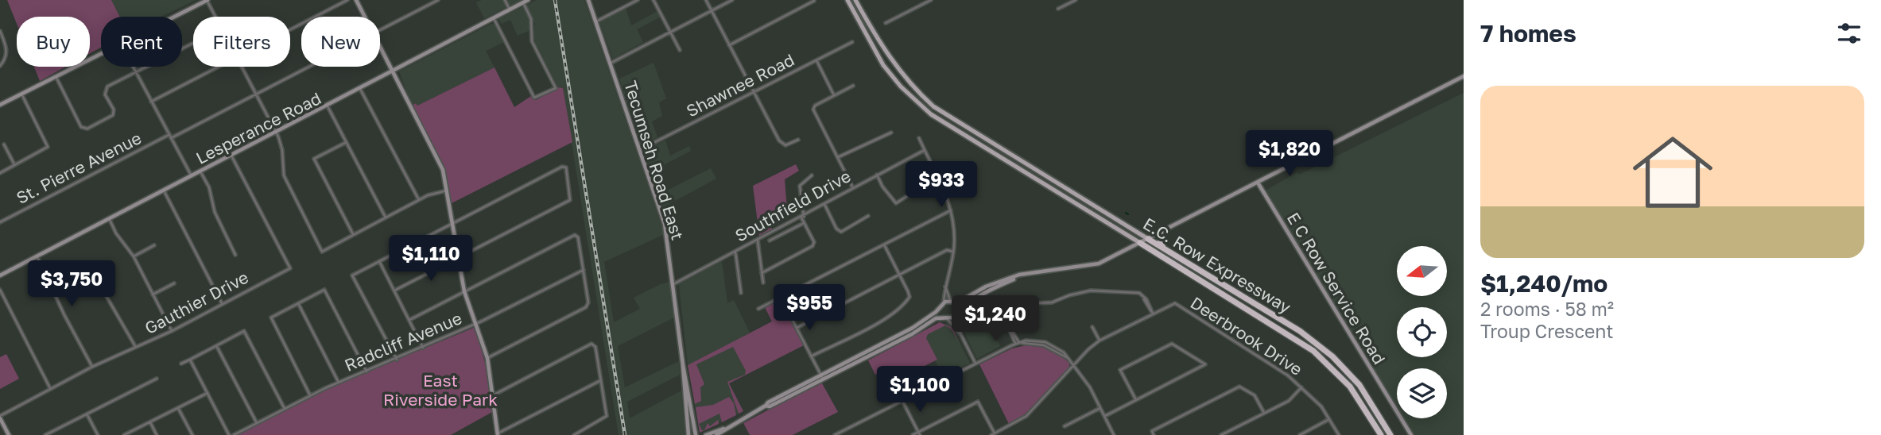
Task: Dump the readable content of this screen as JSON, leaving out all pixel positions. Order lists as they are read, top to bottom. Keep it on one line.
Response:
{"streets":{"highway":["E.C. Row Expressway"],"main road":["Lesperance Road","Tecumseh Road East","E C Row Service Road"],"street":["Shawnee Road","St. Pierre Avenue","Southfield Drive","Gauthier Drive","Deerbrook Drive","Radcliff Avenue"]},"crossings":[["Shawnee Road","Tecumseh Road East"],["Lesperance Road","Gauthier Drive"],["Tecumseh Road East","Southfield Drive"]],"parks":["East Riverside Park"],"north":"left","page":{"heading":"7 homes","chip":["Buy","Rent","Filters","New"],"list":[{"name":"$1,240/mo","note":"2 rooms · 58 m² · Troup Crescent"}],"price":["$1,820","$933","$1,110","$3,750","$955","$1,240","$1,100"]}}
